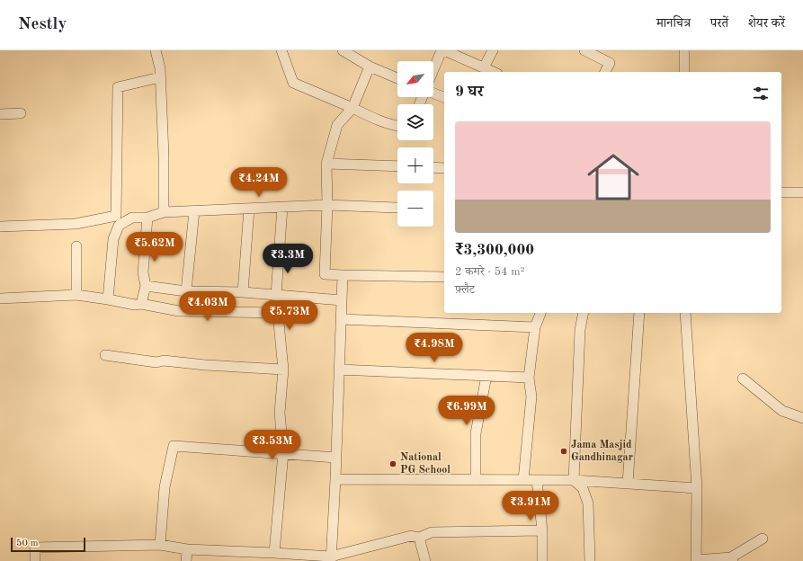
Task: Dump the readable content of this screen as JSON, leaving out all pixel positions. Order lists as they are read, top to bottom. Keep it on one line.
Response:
{"places":["Jama Masjid Gandhinagar","National PG School"],"scale_bar":"50 m","north":"bottom left","page":{"header":"Nestly","nav":["मानचित्र","परतें","शेयर करें"],"map_buttons":["+","−"],"heading":"9 घर","list":[{"name":"₹3,300,000","note":"2 कमरे · 54 m² · फ़्लैट"}],"price":["₹4.24M","₹5.62M","₹3.3M","₹4.03M","₹5.73M","₹4.98M","₹6.99M","₹3.53M","₹3.91M"],"scale":"50 m"}}
